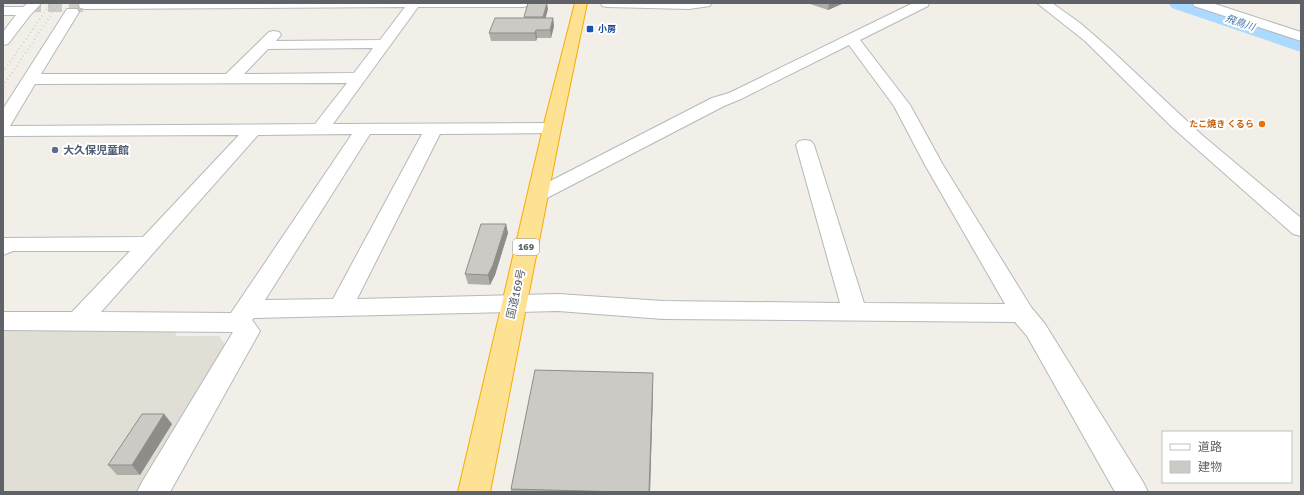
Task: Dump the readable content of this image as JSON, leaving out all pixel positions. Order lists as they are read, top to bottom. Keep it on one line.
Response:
{"streets":{"highway":["169","国道169号"]},"water":["飛鳥川"],"places":{"transit":["小房"],"other":["たこ焼き くるら","大久保児童館"]},"legend":["道路","建物"]}
